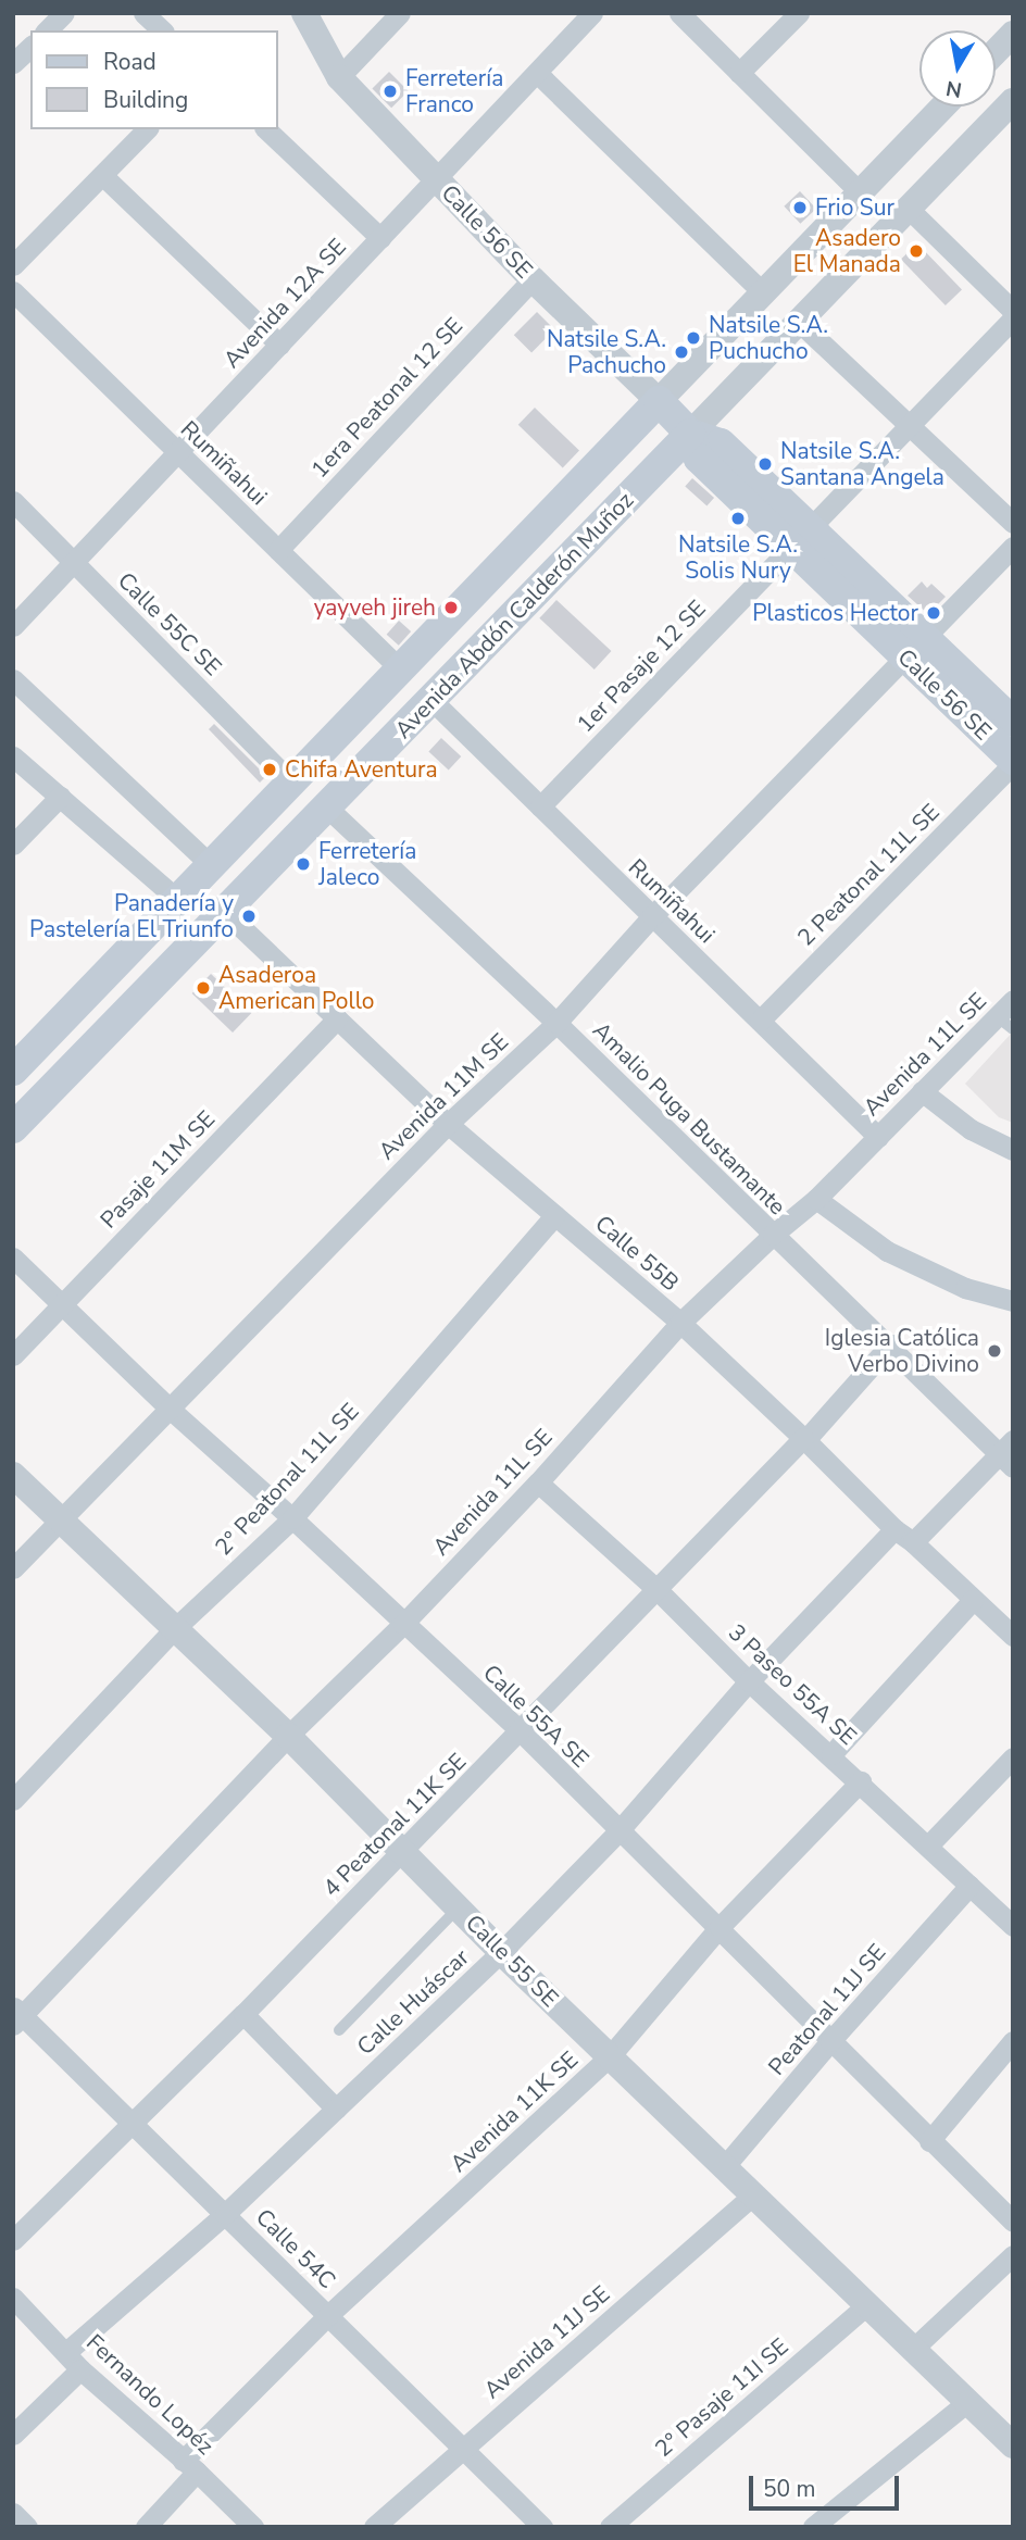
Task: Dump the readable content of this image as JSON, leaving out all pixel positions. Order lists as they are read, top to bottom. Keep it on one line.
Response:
{"streets":{"main road":["Calle 56 SE","Avenida Abdón Calderón Muñoz"],"street":["Avenida 12A SE","1era Peatonal 12 SE","Rumiñahui","Calle 55C SE","1er Pasaje 12 SE","2 Peatonal 11L SE","Avenida 11L SE","Avenida 11M SE","Amalio Puga Bustamante","Pasaje 11M SE","Calle 55B","2° Peatonal 11L SE","3 Paseo 55A SE","Calle 55A SE","4 Peatonal 11K SE","Calle 55 SE","Calle Huáscar","Peatonal 11J SE","Avenida 11K SE","Calle 54C","Avenida 11J SE","Fernando Lopéz","2° Pasaje 11I SE"]},"crossings":[["Calle 56 SE","Avenida 12A SE"],["Calle 56 SE","1era Peatonal 12 SE"],["Calle 56 SE","Avenida Abdón Calderón Muñoz"],["Calle 56 SE","2 Peatonal 11L SE"],["Calle 56 SE","Avenida 11M SE"],["Avenida 12A SE","Rumiñahui"],["Avenida 12A SE","Calle 55C SE"],["1era Peatonal 12 SE","Rumiñahui"],["Rumiñahui","Avenida Abdón Calderón Muñoz"],["Rumiñahui","1er Pasaje 12 SE"],["Rumiñahui","2 Peatonal 11L SE"],["Rumiñahui","Avenida 11L SE"],["Rumiñahui","Avenida 11M SE"],["Avenida Abdón Calderón Muñoz","Calle 55C SE"],["Avenida Abdón Calderón Muñoz","Amalio Puga Bustamante"],["Avenida Abdón Calderón Muñoz","Calle 55B"],["Avenida 11L SE","Amalio Puga Bustamante"],["Avenida 11L SE","Calle 55B"],["Avenida 11L SE","3 Paseo 55A SE"],["Avenida 11L SE","Calle 55A SE"],["Avenida 11L SE","Calle 55 SE"],["Avenida 11L SE","Calle 54C"],["Avenida 11M SE","Amalio Puga Bustamante"],["Avenida 11M SE","Calle 55B"],["Avenida 11M SE","Calle 55A SE"],["Avenida 11M SE","Calle 55 SE"],["Amalio Puga Bustamante","4 Peatonal 11K SE"],["Pasaje 11M SE","Calle 55B"],["Pasaje 11M SE","Calle 55A SE"],["Calle 55B","2° Peatonal 11L SE"],["Calle 55B","4 Peatonal 11K SE"],["Calle 55B","Calle Huáscar"],["2° Peatonal 11L SE","Calle 55A SE"],["2° Peatonal 11L SE","Calle 55 SE"],["3 Paseo 55A SE","4 Peatonal 11K SE"],["3 Paseo 55A SE","Calle Huáscar"],["3 Paseo 55A SE","Peatonal 11J SE"],["3 Paseo 55A SE","Avenida 11K SE"],["Calle 55A SE","4 Peatonal 11K SE"],["Calle 55A SE","Calle Huáscar"],["Calle 55A SE","Peatonal 11J SE"],["Calle 55A SE","Avenida 11K SE"],["4 Peatonal 11K SE","Calle 55 SE"],["4 Peatonal 11K SE","Calle 54C"],["Calle 55 SE","Calle Huáscar"],["Calle 55 SE","Peatonal 11J SE"],["Calle 55 SE","Avenida 11K SE"],["Calle 55 SE","Avenida 11J SE"],["Calle 55 SE","2° Pasaje 11I SE"],["Calle Huáscar","Calle 54C"],["Calle Huáscar","Fernando Lopéz"],["Avenida 11K SE","Calle 54C"],["Avenida 11K SE","Fernando Lopéz"],["Calle 54C","Avenida 11J SE"]],"places":["Ferretería Franco","Frio Sur","Asadero El Manada","Natsile S.A. Puchucho","Natsile S.A. Pachucho","Natsile S.A. Santana Angela","Natsile S.A. Solis Nury","yayveh jireh","Plasticos Hector","Chifa Aventura","Ferretería Jaleco","Panadería y Pastelería El Triunfo","Asaderoa American Pollo","Iglesia Católica Verbo Divino"],"legend":["Road","Building"],"scale_bar":"50 m","north":"bottom"}
